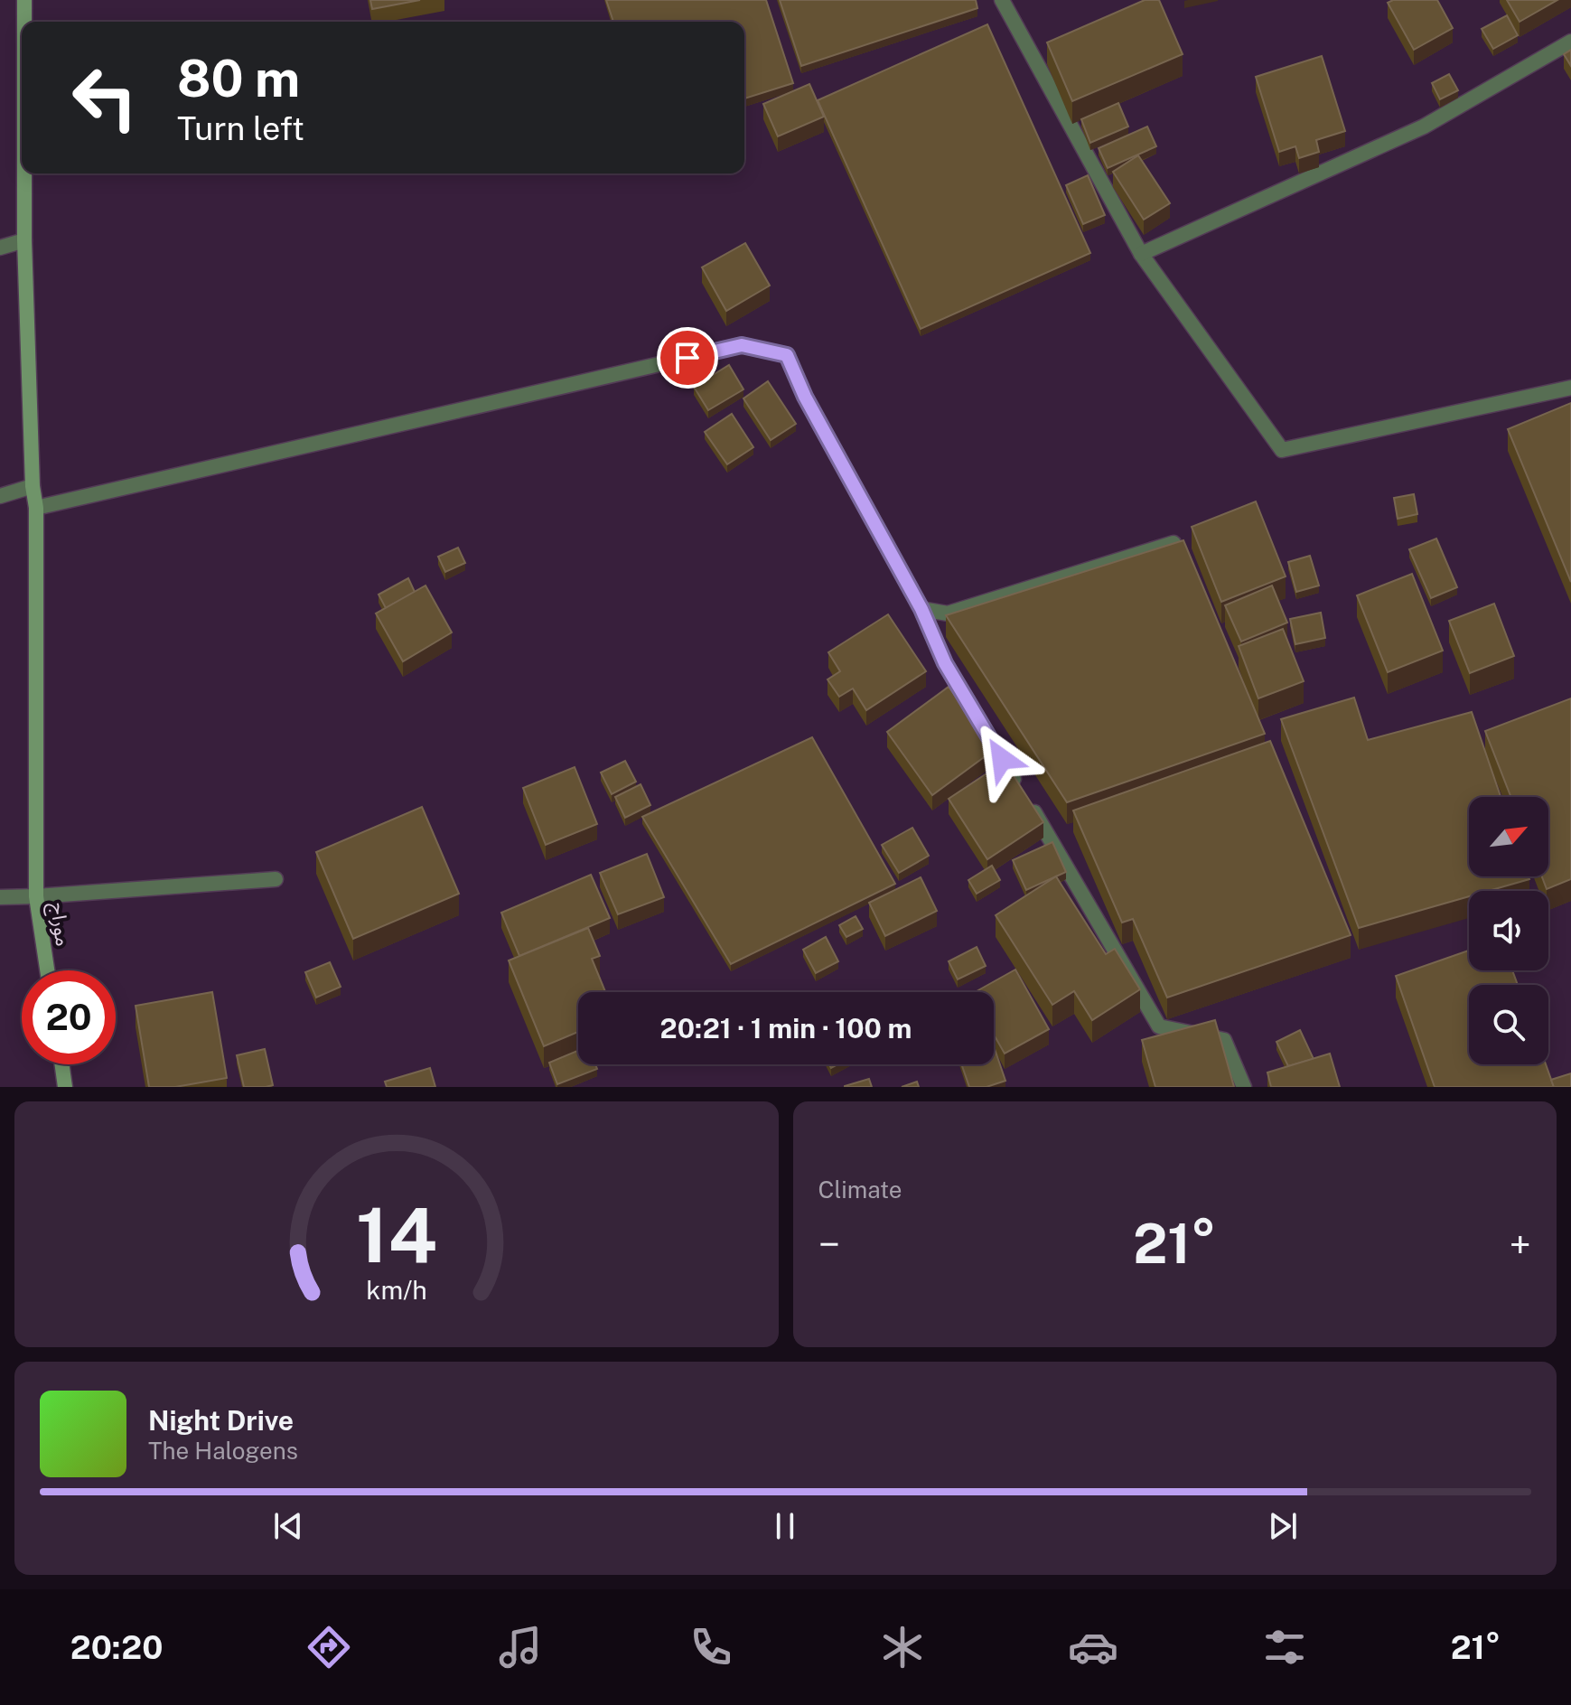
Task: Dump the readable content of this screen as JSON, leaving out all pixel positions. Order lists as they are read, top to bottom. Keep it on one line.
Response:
{"streets":{"main road":["موراج"]},"north":"top right","page":{"turn":["80 m","Turn left"],"limit":"20","trip":"20:21 · 1 min · 100 m","tile":"Climate","heat":["−","21°","+"],"song":["Night Drive","The Halogens"],"tabs":["20:20","21°"],"gauge":["14","km/h"]}}
